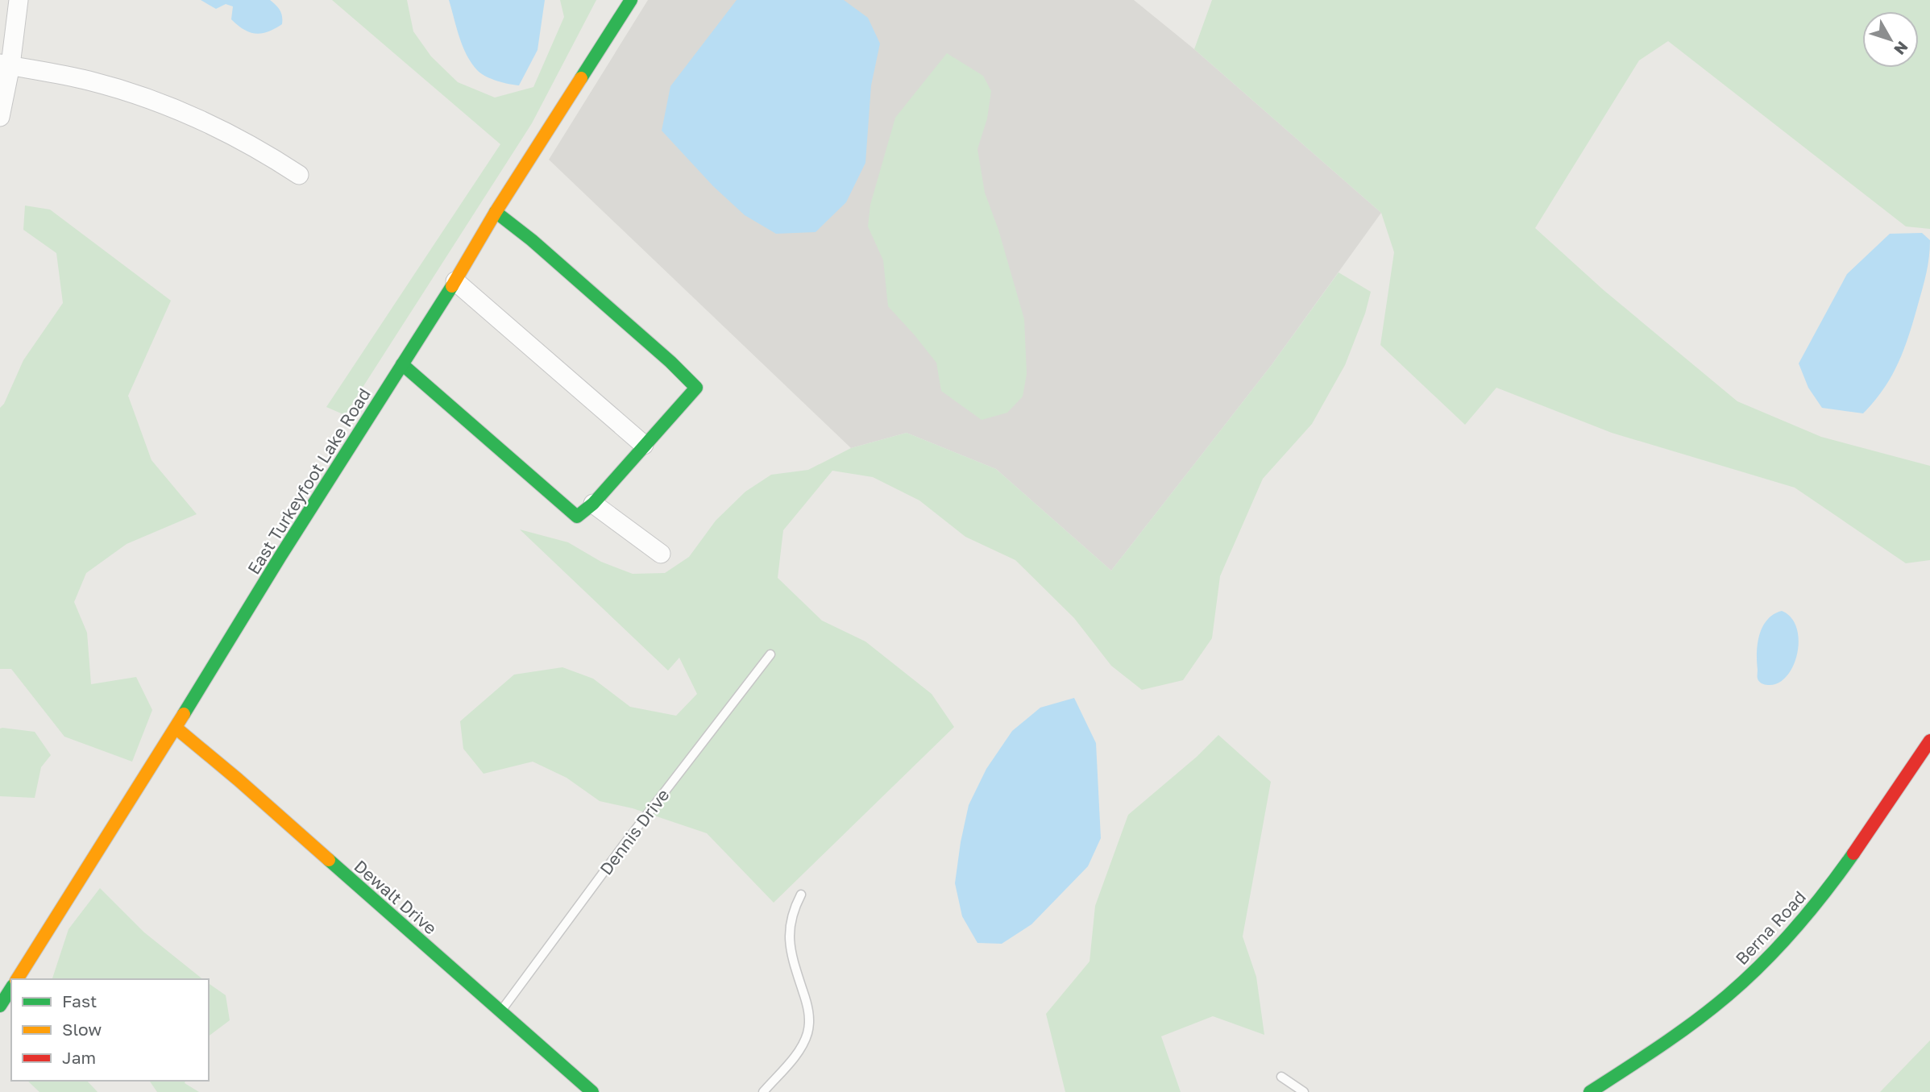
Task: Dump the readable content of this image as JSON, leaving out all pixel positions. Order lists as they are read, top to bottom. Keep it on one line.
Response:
{"streets":{"street":["East Turkeyfoot Lake Road","Dewalt Drive","Berna Road"],"lane":["Dennis Drive"]},"crossings":[["East Turkeyfoot Lake Road","Dewalt Drive"],["Dennis Drive","Dewalt Drive"]],"legend":["Fast","Slow","Jam"],"north":"bottom right"}
